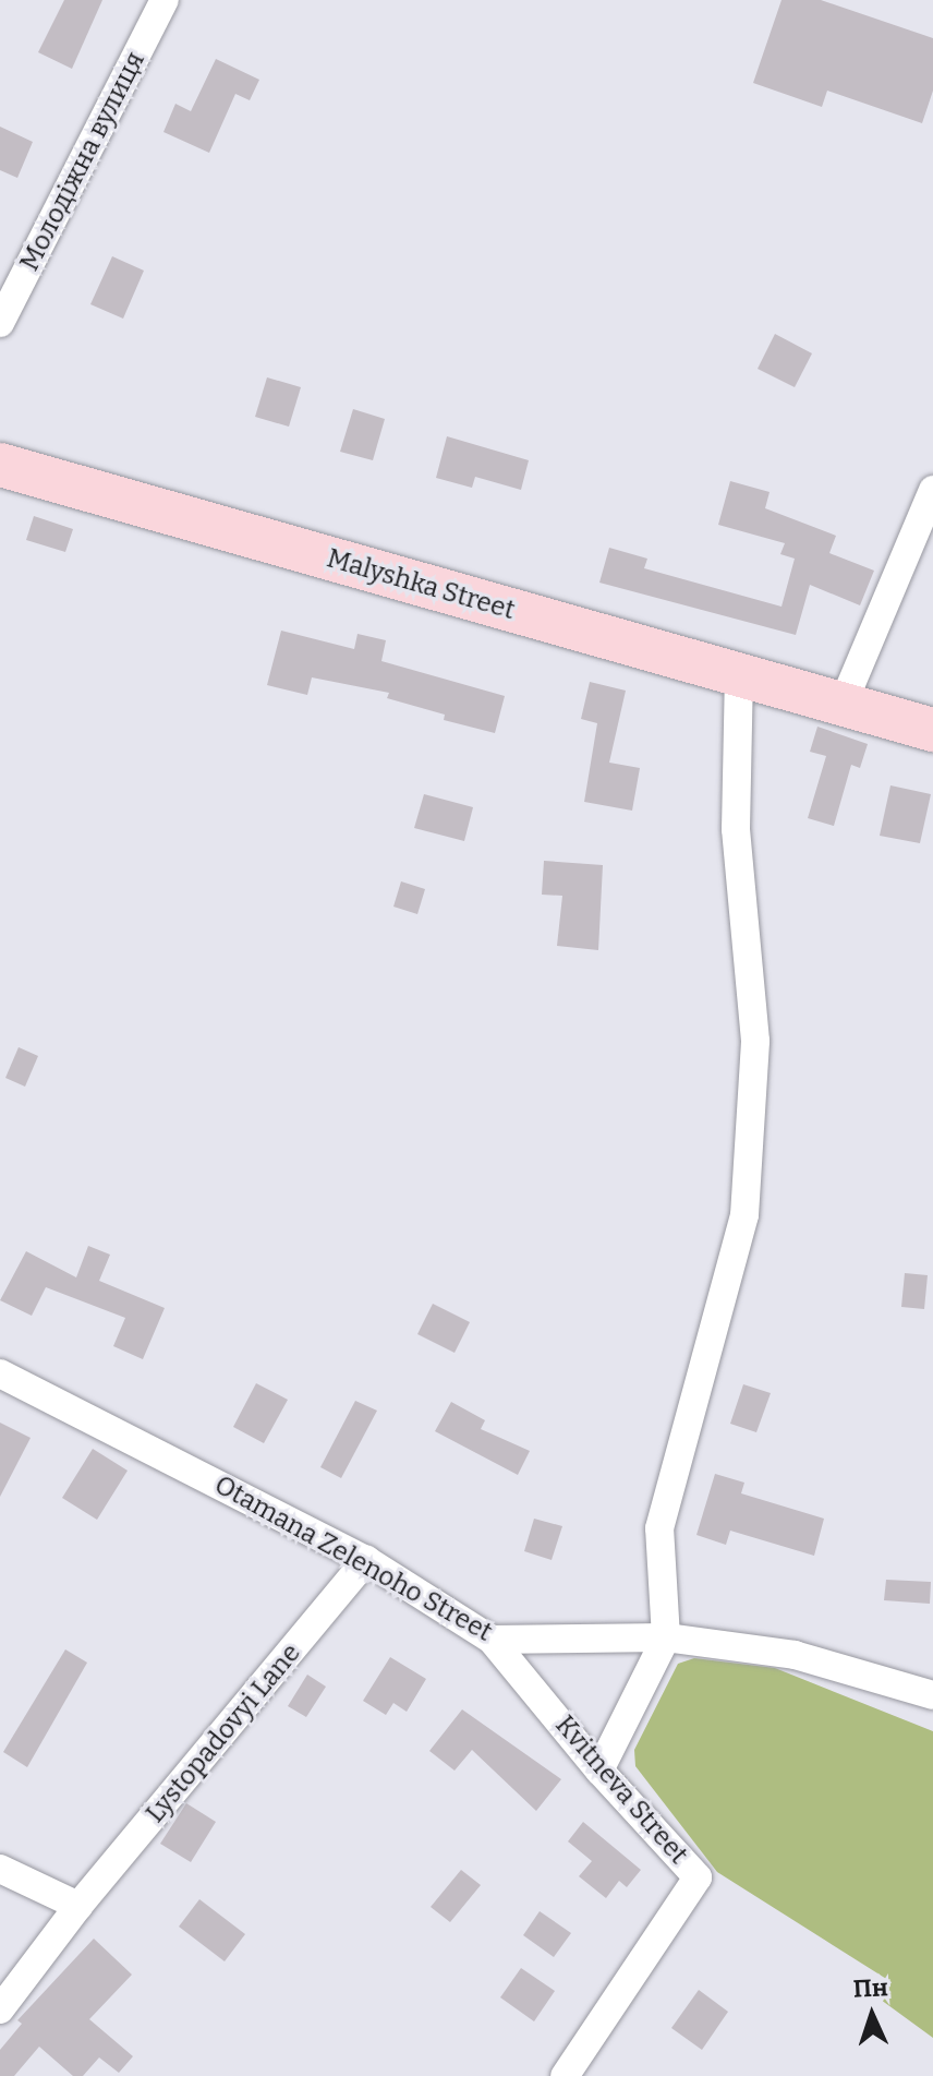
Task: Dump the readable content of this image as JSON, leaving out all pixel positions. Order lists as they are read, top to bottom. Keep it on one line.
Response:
{"streets":{"main road":["Malyshka Street"],"street":["Молодіжна вулиця","Otamana Zelenoho Street","Lystopadovyi Lane","Kvitneva Street"]},"crossings":[["Otamana Zelenoho Street","Lystopadovyi Lane"],["Otamana Zelenoho Street","Kvitneva Street"]],"north":"top"}
